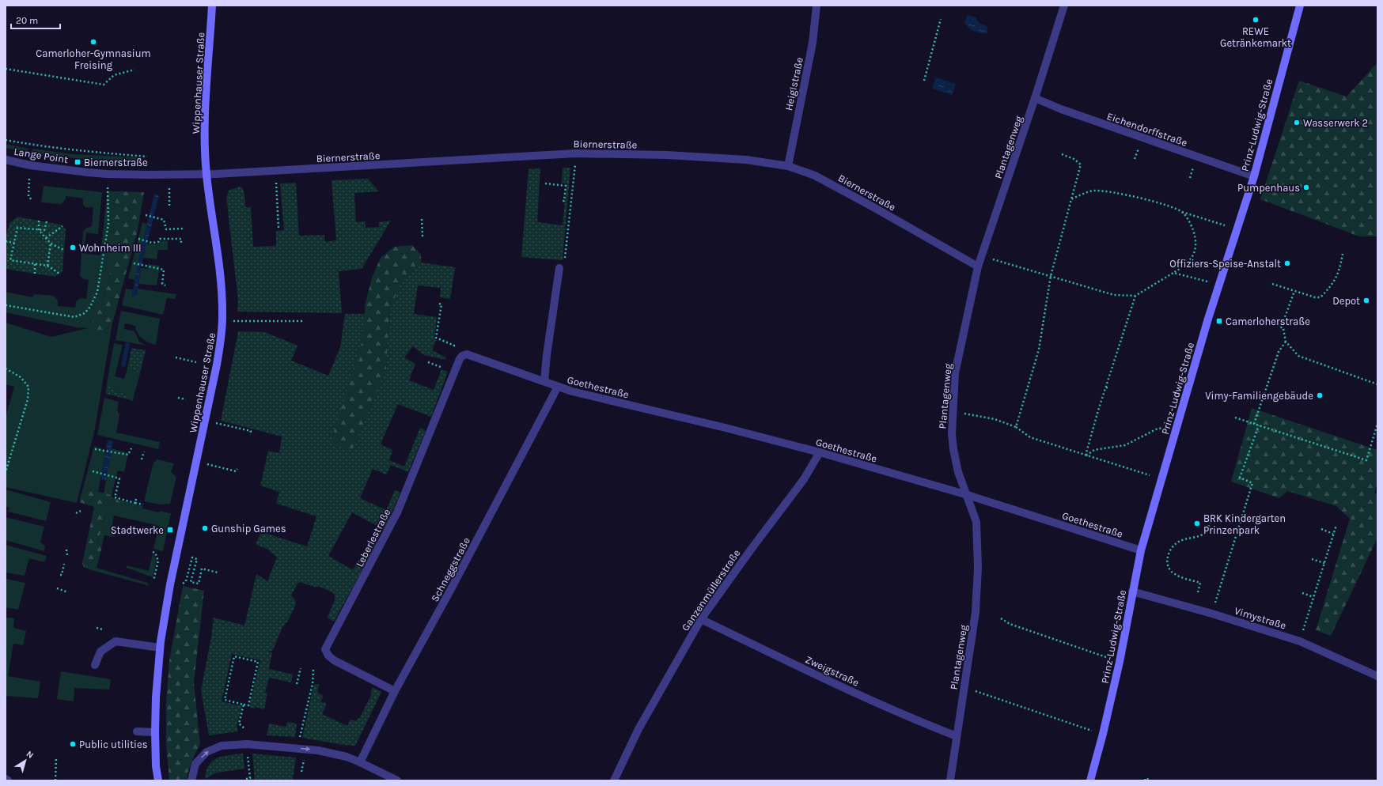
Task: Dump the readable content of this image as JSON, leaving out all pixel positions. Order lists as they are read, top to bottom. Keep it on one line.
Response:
{"streets":{"street":["Wippenhauser Straße","Heiglstraße","Prinz-Ludwig-Straße","Eichendorffstraße","Biernerstraße","Plantagenweg","Lange Point","Goethestraße","Leberlestraße","Schneggstraße","Ganzenmüllerstraße","Vimystraße","Zweigstraße"]},"crossings":[["Wippenhauser Straße","Biernerstraße"],["Wippenhauser Straße","Lange Point"],["Heiglstraße","Biernerstraße"],["Prinz-Ludwig-Straße","Eichendorffstraße"],["Prinz-Ludwig-Straße","Goethestraße"],["Prinz-Ludwig-Straße","Vimystraße"],["Eichendorffstraße","Plantagenweg"],["Biernerstraße","Plantagenweg"],["Biernerstraße","Lange Point"],["Plantagenweg","Goethestraße"],["Plantagenweg","Zweigstraße"],["Goethestraße","Leberlestraße"],["Goethestraße","Schneggstraße"],["Goethestraße","Ganzenmüllerstraße"],["Leberlestraße","Schneggstraße"],["Ganzenmüllerstraße","Zweigstraße"]],"places":{"other":["REWE Getränkemarkt","Camerloher-Gymnasium Freising","Wasserwerk 2","Pumpenhaus","Wohnheim III","Offiziers-Speise-Anstalt","Depot","Vimy-Familiengebäude","BRK Kindergarten Prinzenpark","Gunship Games","Public utilities"],"transit":["Biernerstraße","Camerloherstraße","Stadtwerke"]},"scale_bar":"20 m","north":"top right"}
